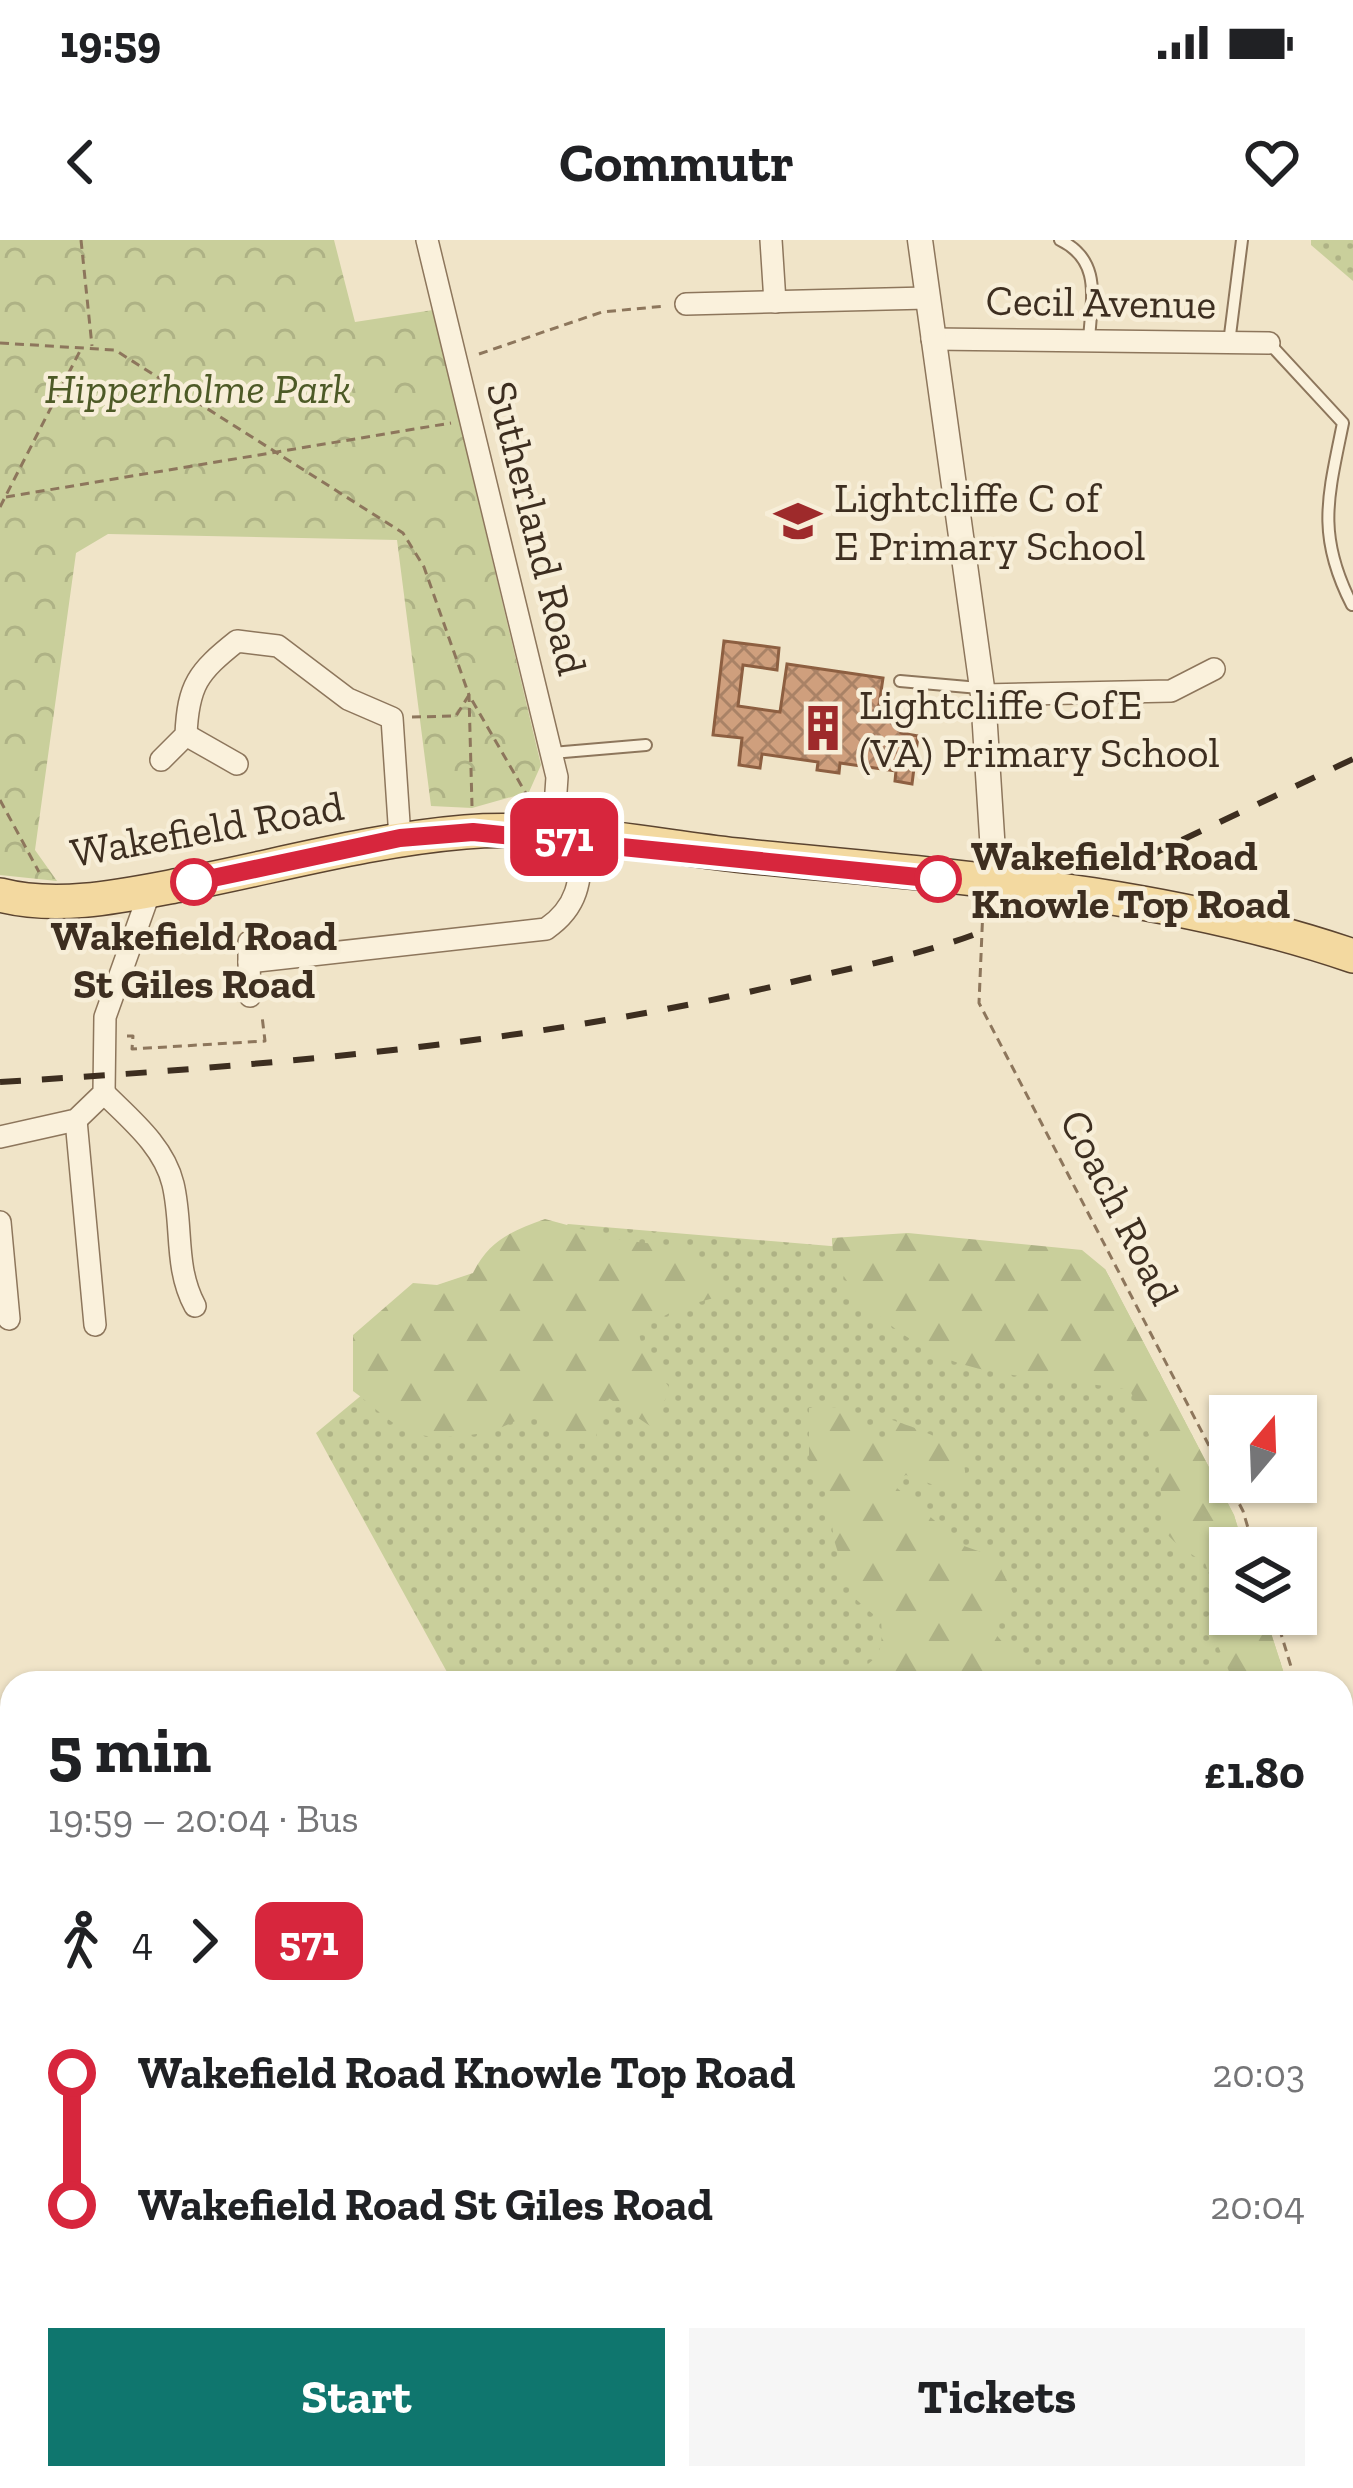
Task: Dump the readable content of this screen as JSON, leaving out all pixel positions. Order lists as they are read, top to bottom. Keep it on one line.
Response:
{"streets":{"main road":["Wakefield Road"],"street":["Cecil Avenue","Sutherland Road"],"path":["Coach Road"]},"crossings":[["Sutherland Road","Wakefield Road"],["Wakefield Road","Coach Road"]],"parks":["Hipperholme Park"],"places":{"school or university":["Lightcliffe C of E Primary School"],"building":["Lightcliffe CofE (VA) Primary School"],"other":["Wakefield Road Knowle Top Road","Wakefield Road St Giles Road"]},"lines":["bus line 571"],"north":"top","page":{"status":"19:59","header":"Commutr","on_map":"571","heading":["5 min","19:59 – 20:04 · Bus","£1.80"],"legs":["4","571"],"list":[{"name":"Wakefield Road Knowle Top Road","value":"20:03"},{"name":"Wakefield Road St Giles Road","value":"20:04"}],"buttons":["Start","Tickets"]}}
